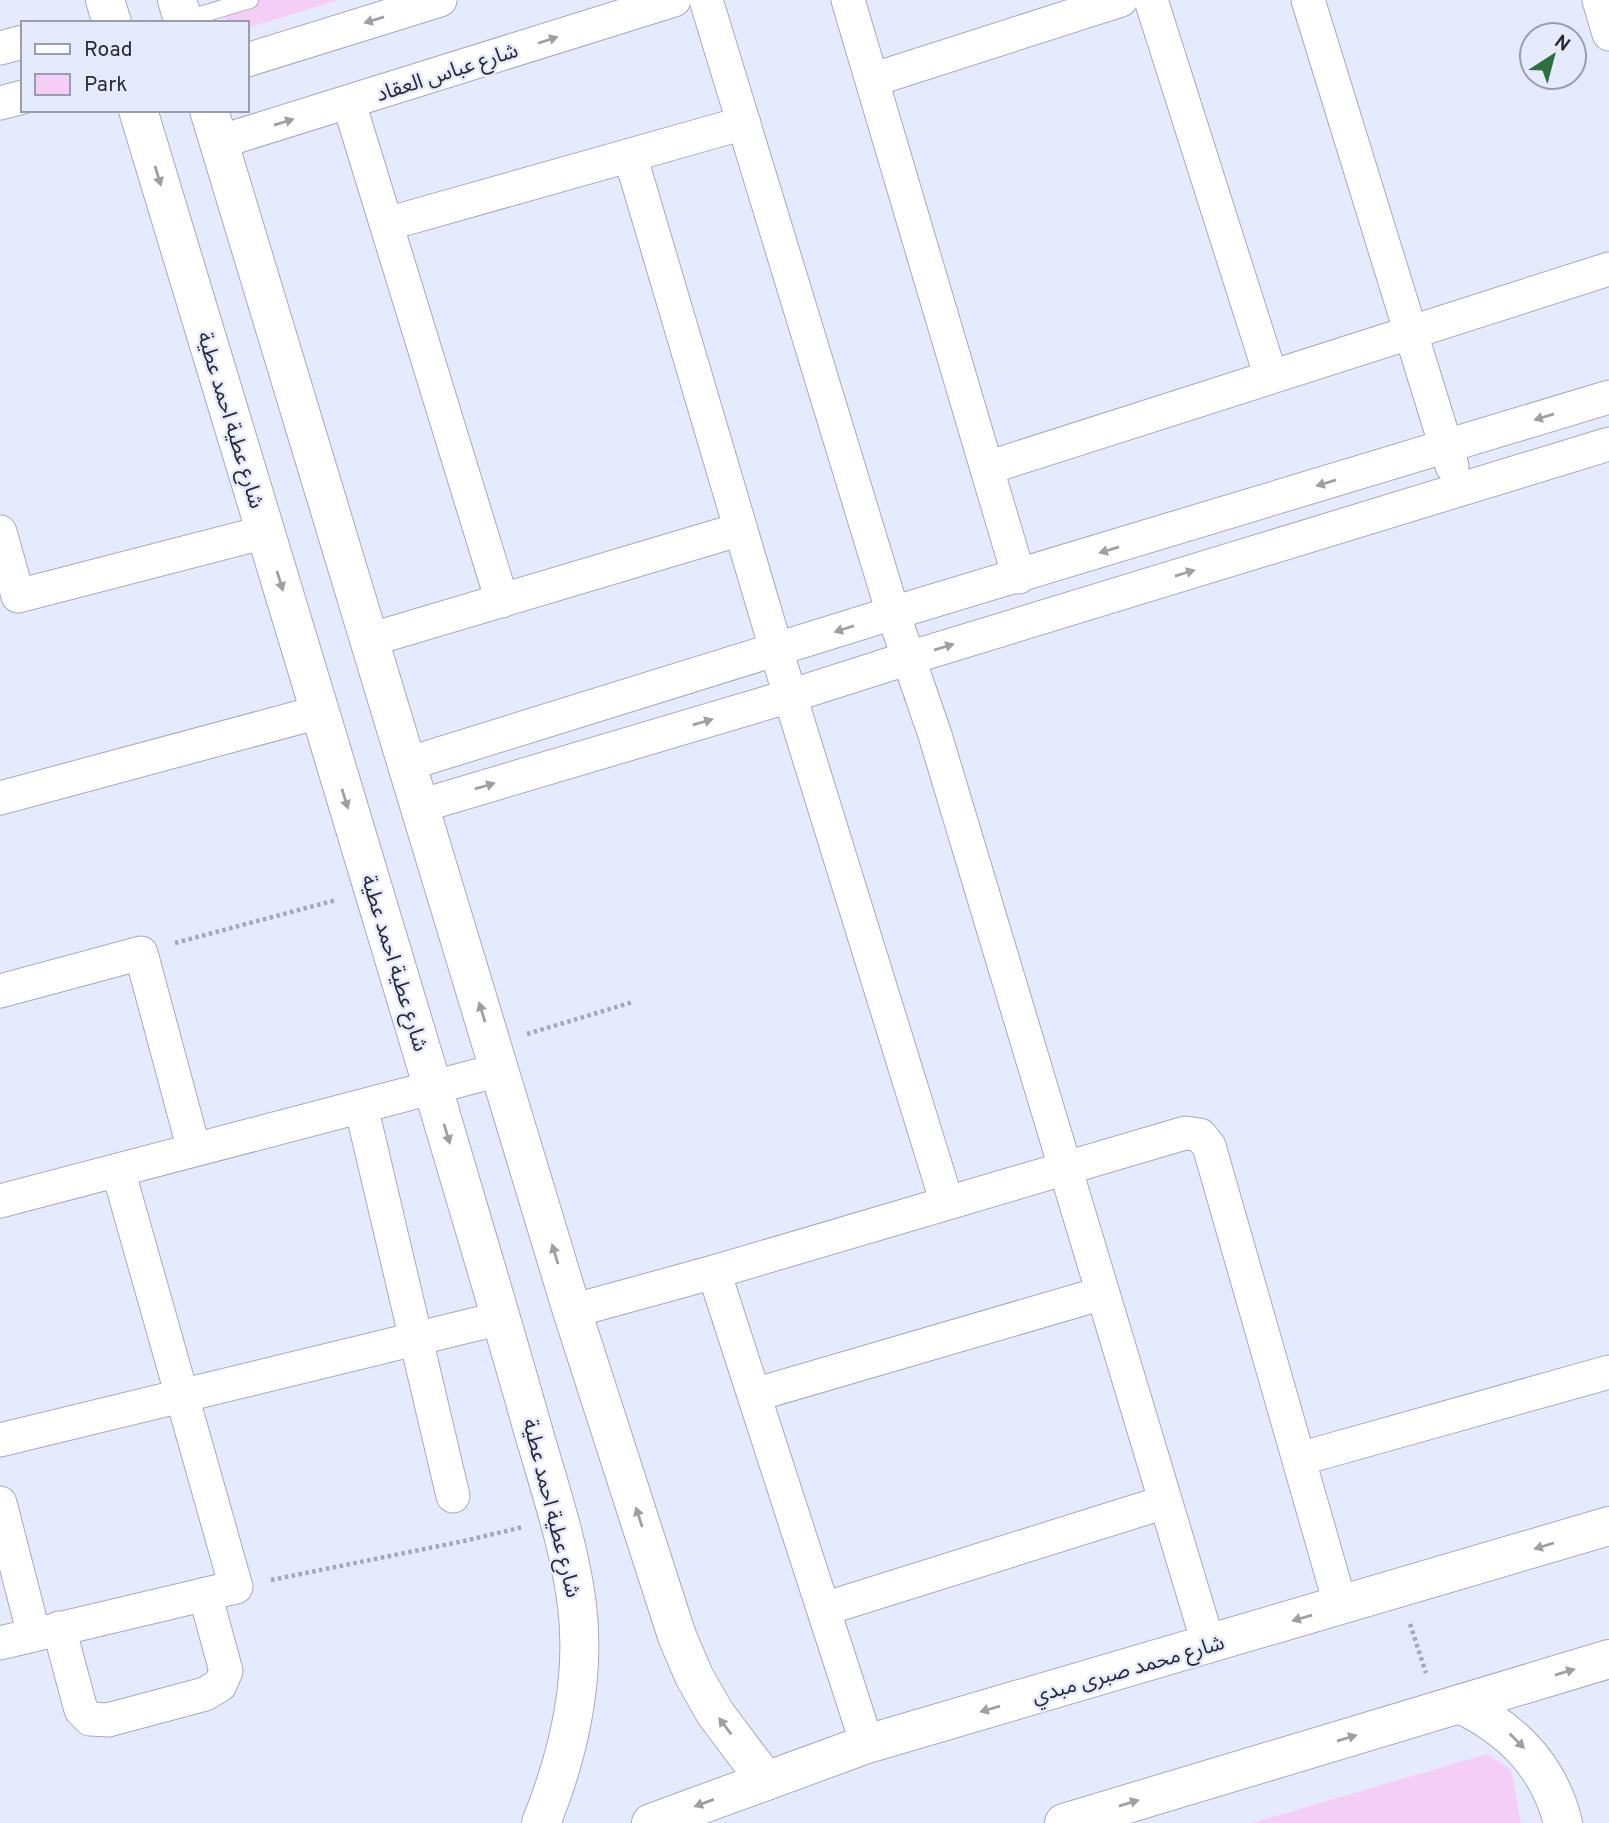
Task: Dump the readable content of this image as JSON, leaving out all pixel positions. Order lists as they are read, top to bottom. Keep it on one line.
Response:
{"streets":{"street":["شارع عباس العقاد","شارع عطية احمد عطية","شارع محمد صبرى مبدي"]},"legend":["Road","Park"],"north":"top right"}
